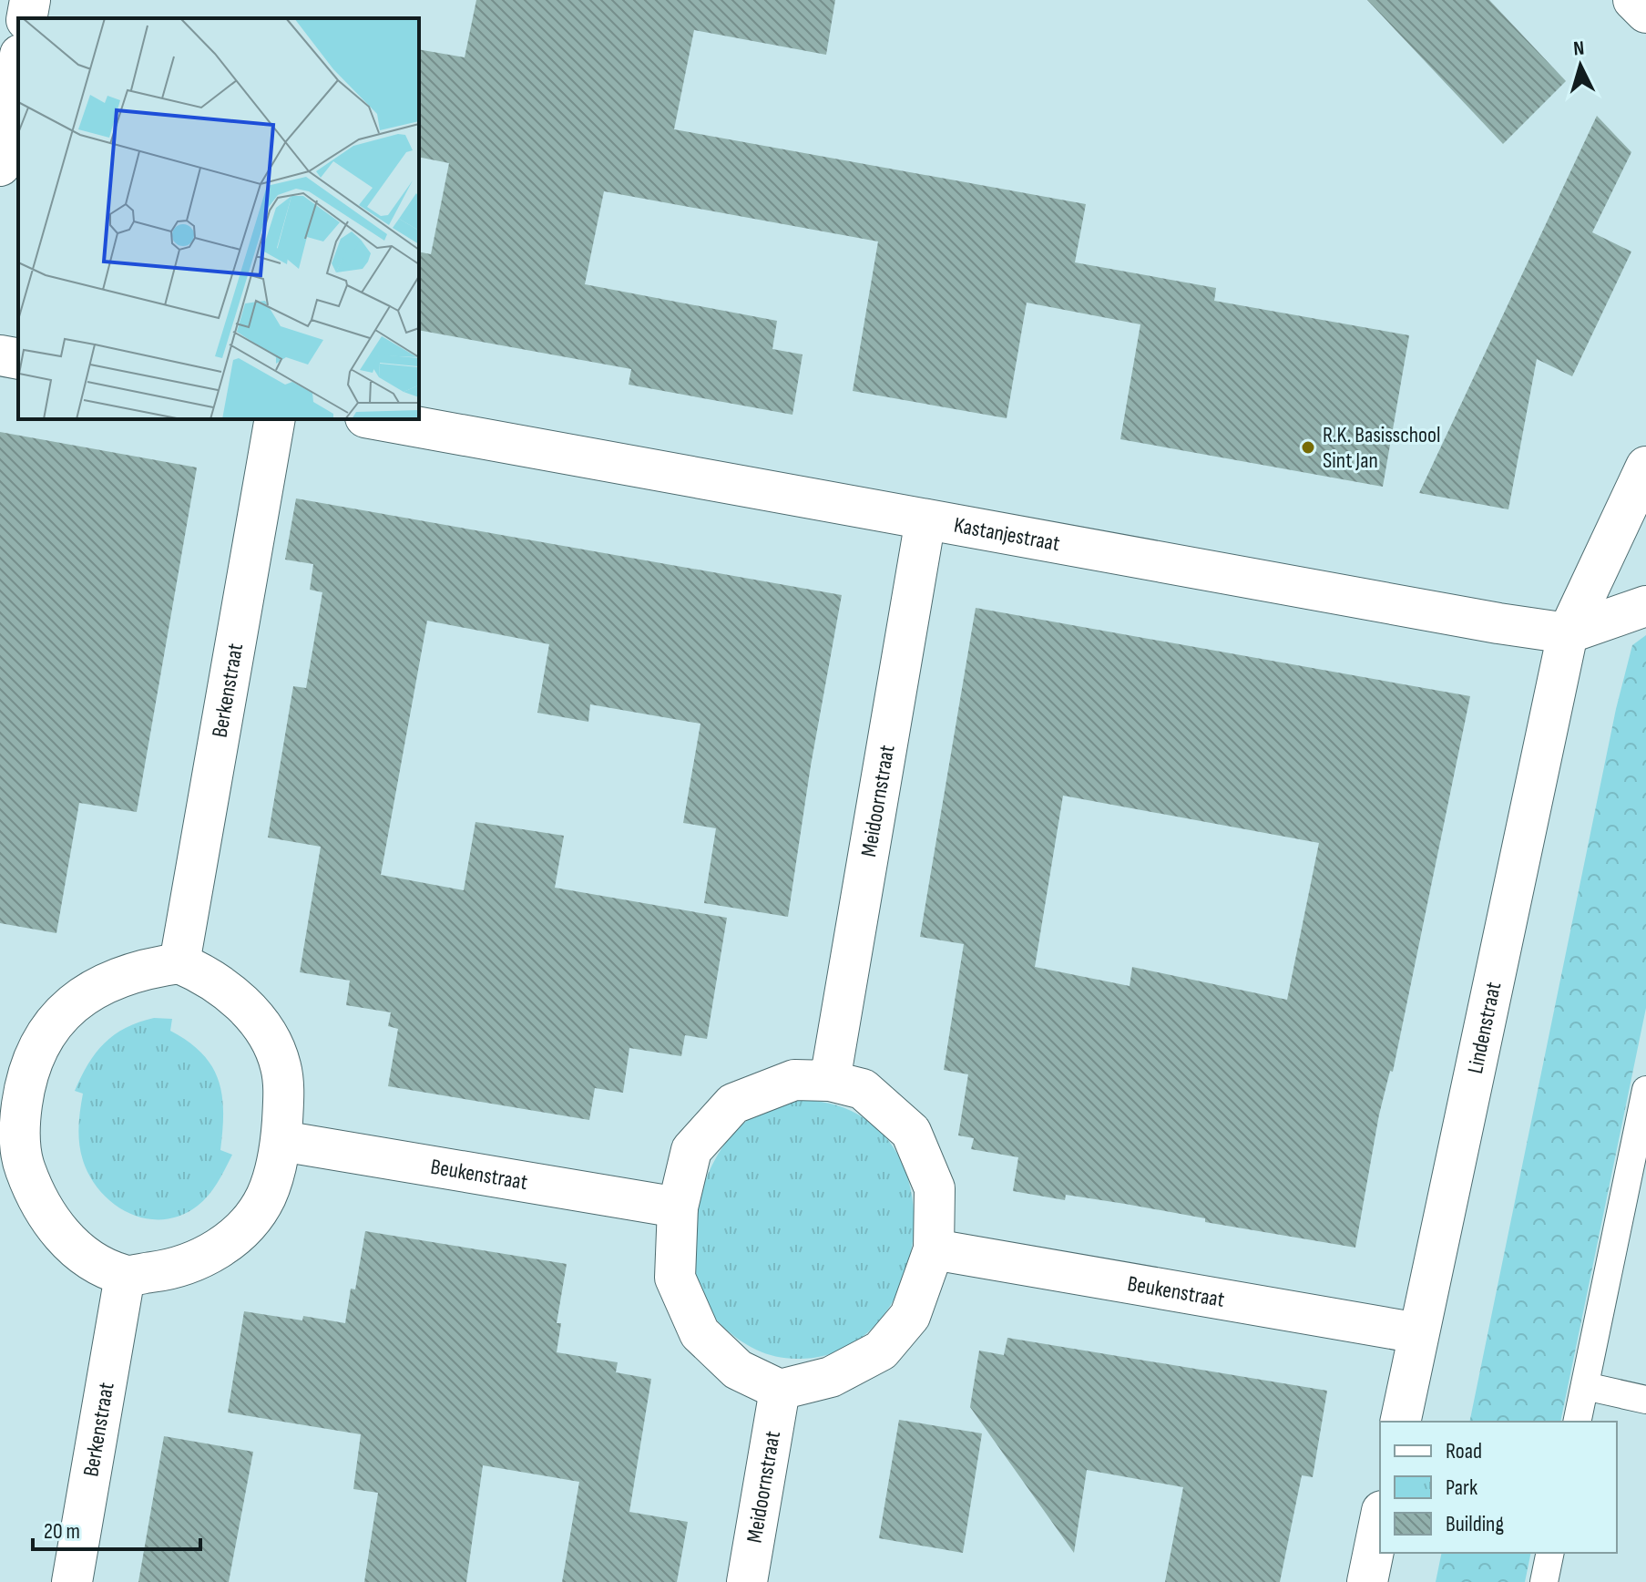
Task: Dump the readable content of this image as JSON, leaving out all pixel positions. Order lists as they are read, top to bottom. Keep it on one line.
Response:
{"streets":{"street":["Kastanjestraat","Berkenstraat","Meidoornstraat","Lindenstraat","Beukenstraat"]},"crossings":[["Kastanjestraat","Meidoornstraat"],["Kastanjestraat","Lindenstraat"],["Lindenstraat","Beukenstraat"]],"places":["R.K. Basisschool Sint Jan"],"legend":["Road","Park","Building"],"scale_bar":"20 m","north":"top"}
